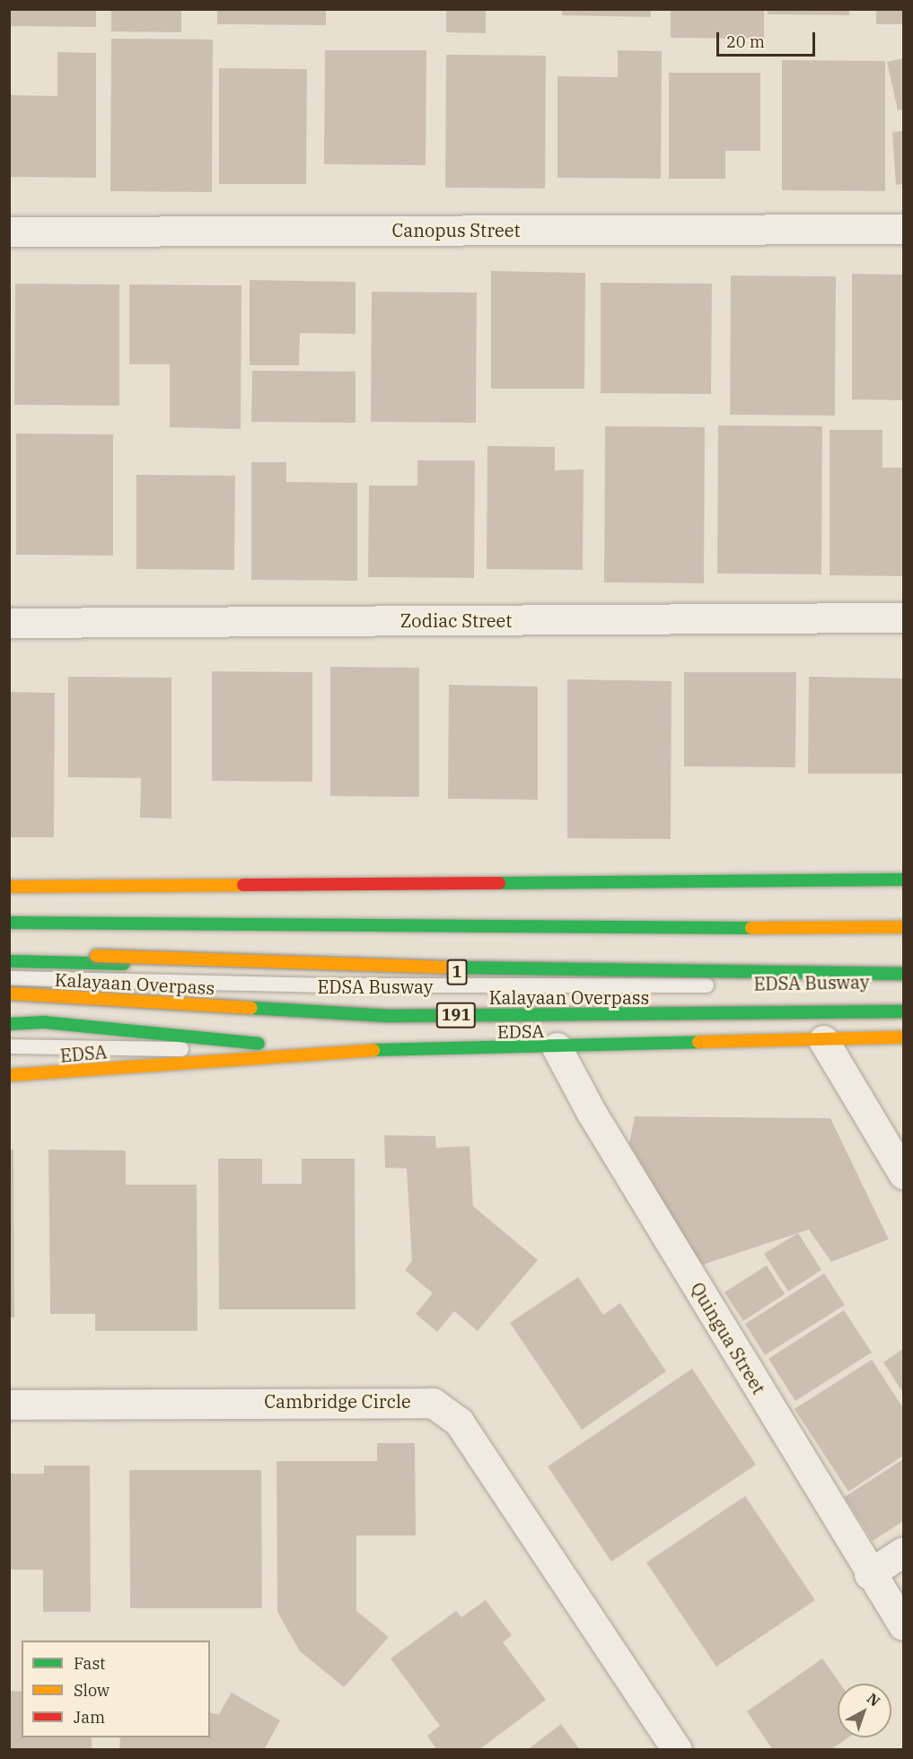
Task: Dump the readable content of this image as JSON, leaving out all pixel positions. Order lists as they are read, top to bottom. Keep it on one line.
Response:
{"streets":{"main road":["1","Kalayaan Overpass","191","EDSA"],"street":["Canopus Street","Zodiac Street","Quingua Street","Cambridge Circle"],"lane":["EDSA Busway"]},"crossings":[["EDSA","Quingua Street"]],"legend":["Fast","Slow","Jam"],"scale_bar":"20 m","north":"top right"}
